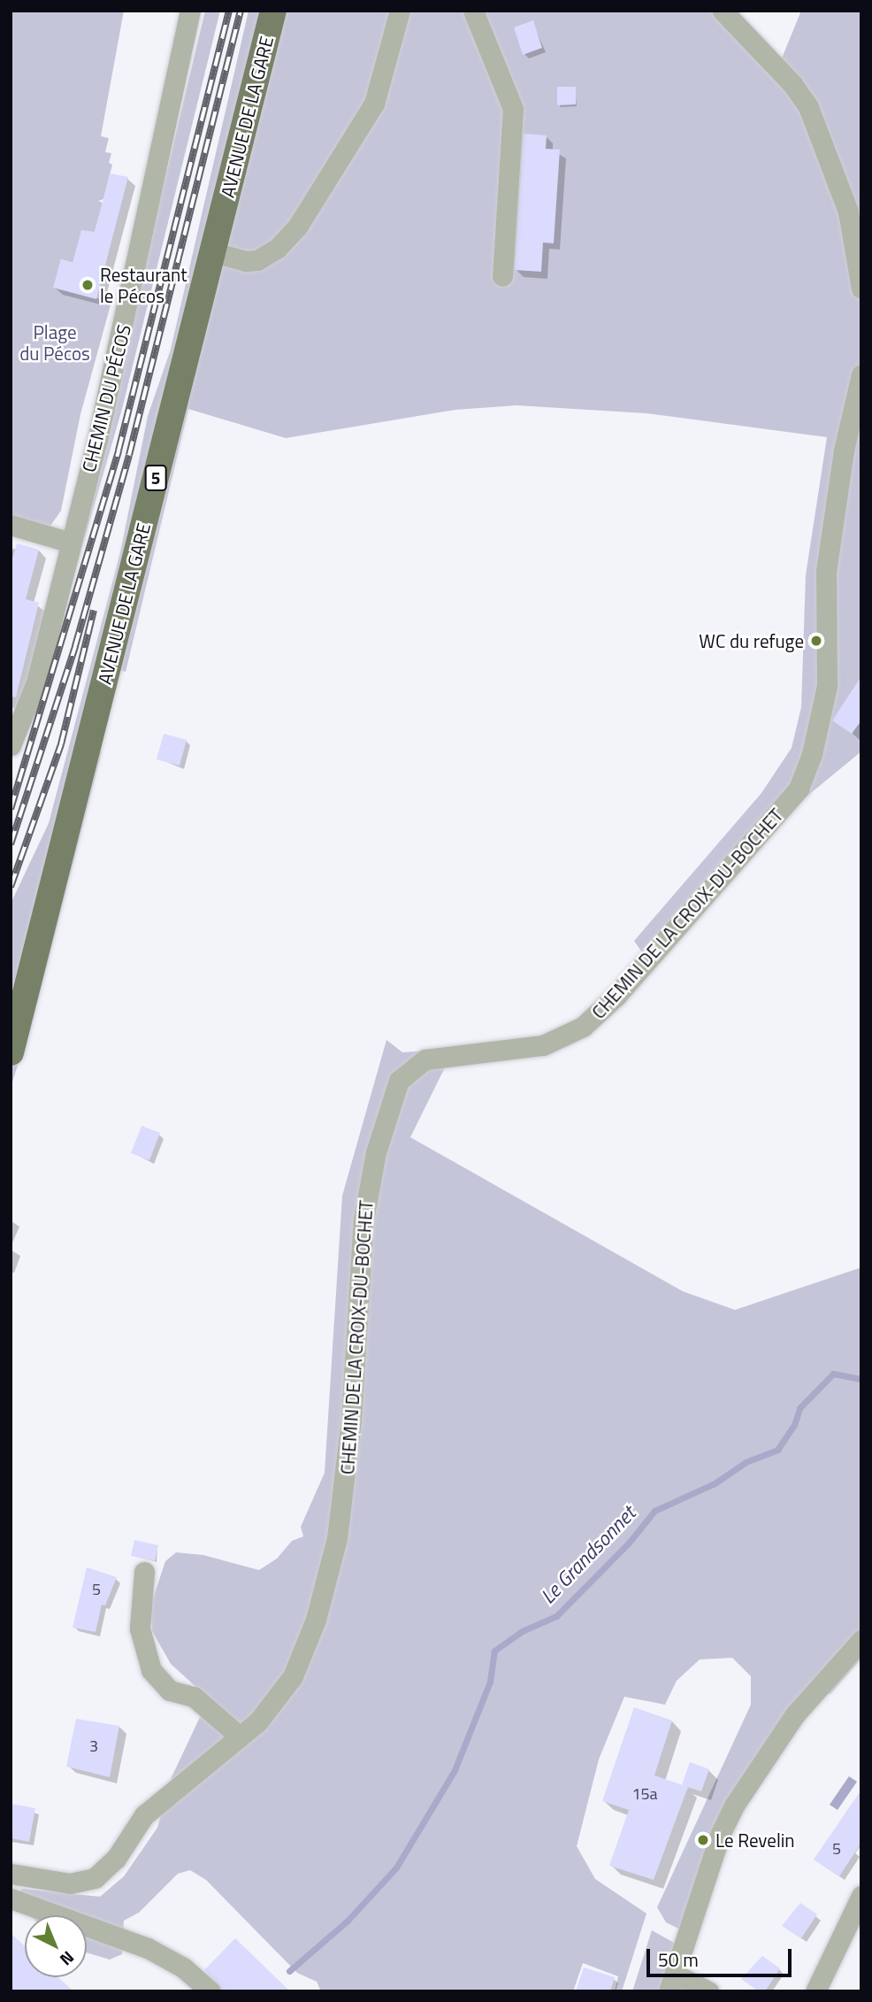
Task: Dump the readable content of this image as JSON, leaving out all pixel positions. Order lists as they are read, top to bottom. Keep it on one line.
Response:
{"streets":{"main road":["AVENUE DE LA GARE","5"],"street":["CHEMIN DU PÉCOS","CHEMIN DE LA CROIX-DU-BOCHET"]},"water":["Le Grandsonnet"],"parks":["Plage du Pécos"],"places":["Restaurant le Pécos","WC du refuge","Le Revelin"],"house_numbers":["5","3","15a","5"],"scale_bar":"50 m","north":"bottom right"}
